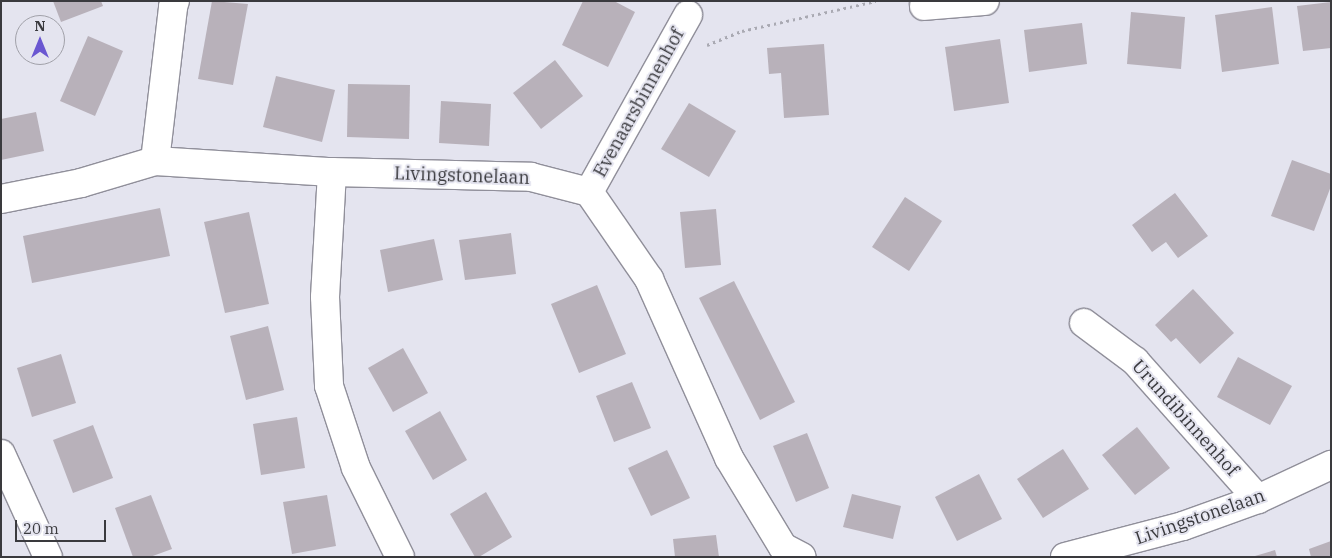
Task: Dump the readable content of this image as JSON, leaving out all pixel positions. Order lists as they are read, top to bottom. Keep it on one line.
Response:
{"streets":{"street":["Evenaarsbinnenhof","Livingstonelaan","Urundibinnenhof"]},"crossings":[["Evenaarsbinnenhof","Livingstonelaan"],["Livingstonelaan","Urundibinnenhof"]],"scale_bar":"20 m","north":"top"}
